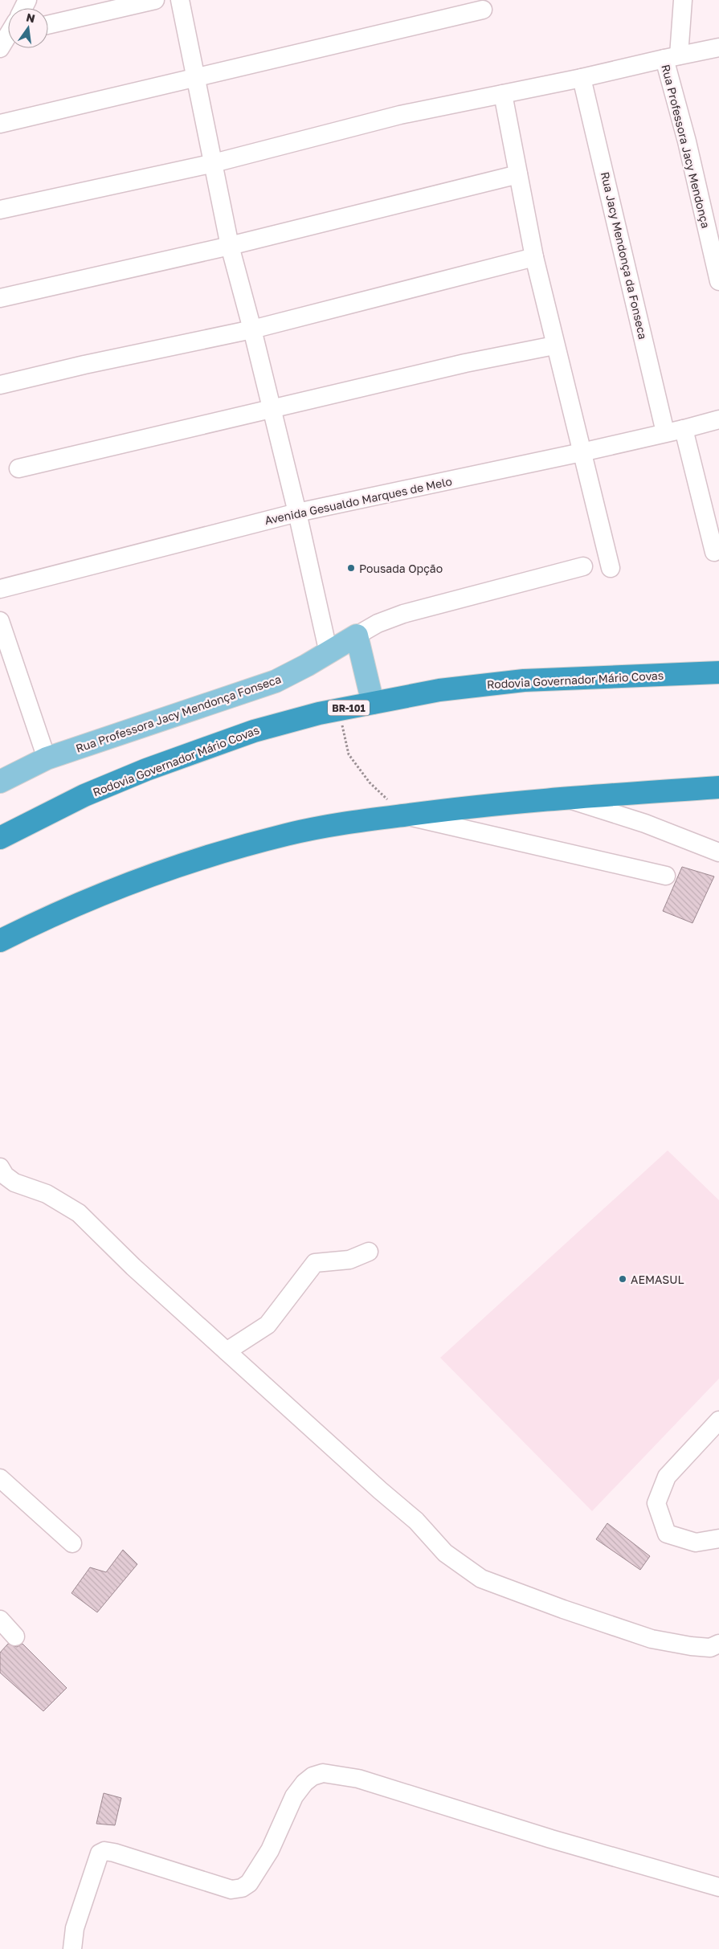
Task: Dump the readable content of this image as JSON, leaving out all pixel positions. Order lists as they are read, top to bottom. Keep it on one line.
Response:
{"streets":{"highway":["Rodovia Governador Mário Covas","BR-101"],"main road":["Rua Professora Jacy Mendonça Fonseca"],"street":["Rua Professora Jacy Mendonça","Rua Jacy Mendonça da Fonseca","Avenida Gesualdo Marques de Melo"]},"crossings":[["Rua Jacy Mendonça da Fonseca","Avenida Gesualdo Marques de Melo"]],"places":["Pousada Opção","AEMASUL"],"north":"top"}
